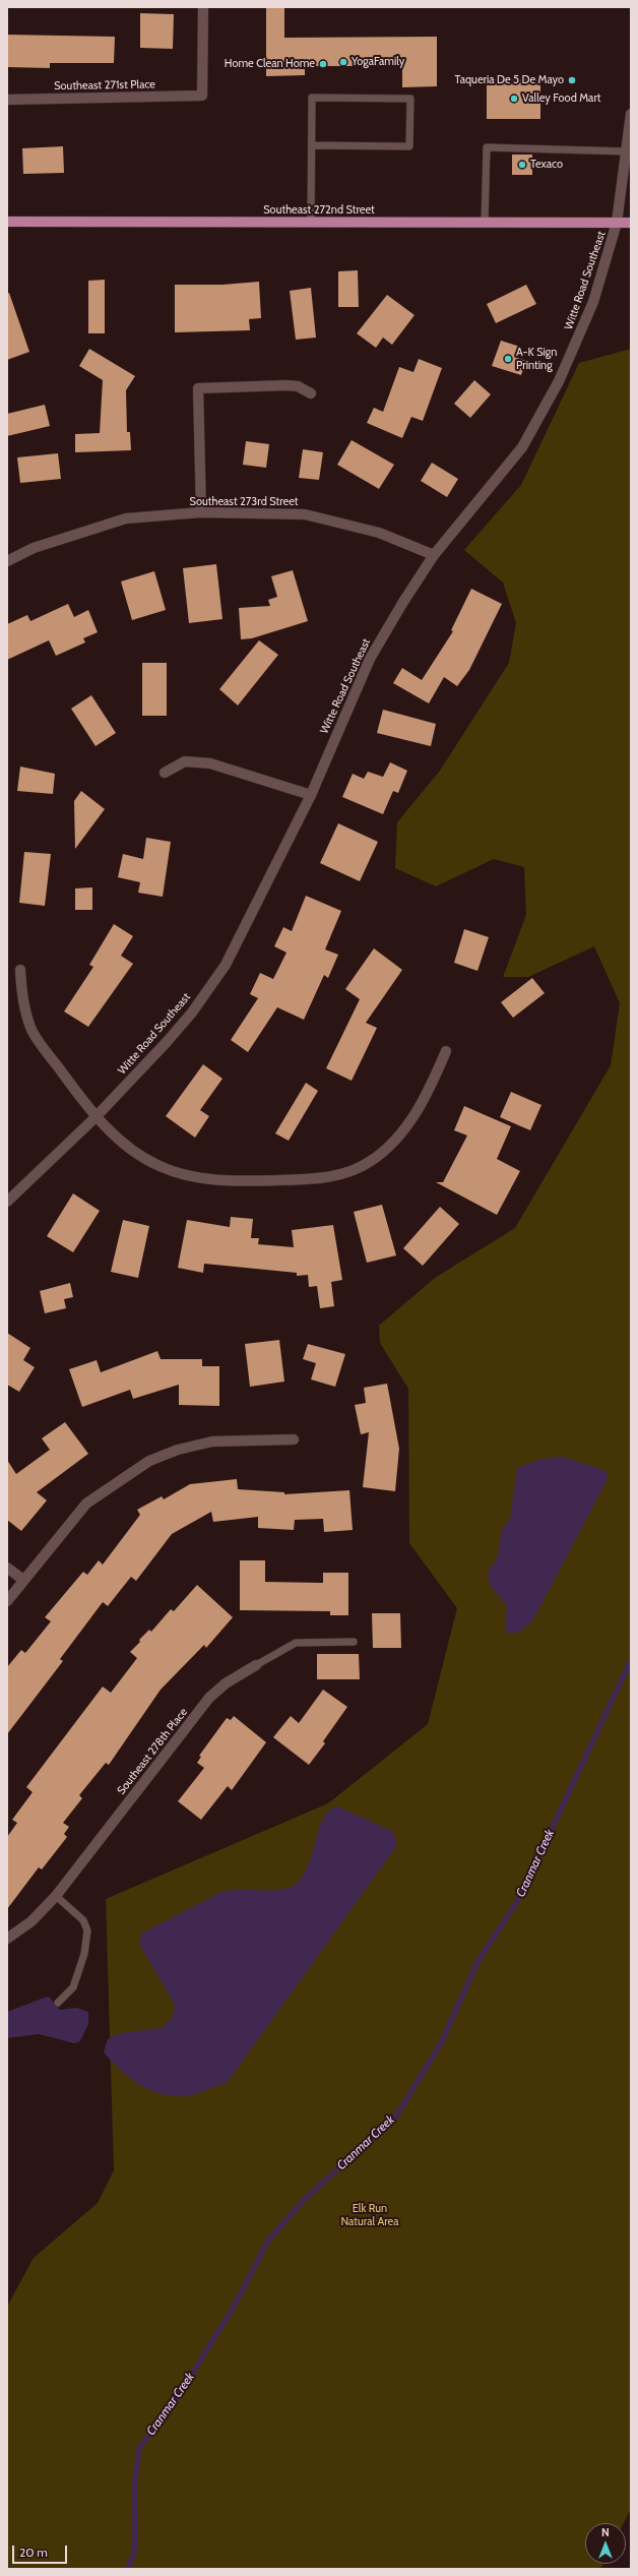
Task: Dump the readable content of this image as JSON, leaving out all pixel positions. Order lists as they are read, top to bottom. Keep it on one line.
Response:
{"streets":{"main road":["Southeast 272nd Street"],"street":["Southeast 271st Place","Witte Road Southeast","Southeast 273rd Street","Southeast 278th Place"]},"crossings":[["Southeast 272nd Street","Witte Road Southeast"],["Witte Road Southeast","Southeast 273rd Street"]],"water":["Cranmar Creek"],"parks":["Elk Run Natural Area"],"places":["YogaFamily","Home Clean Home","Taqueria De 5 De Mayo","Valley Food Mart","Texaco","A-K Sign Printing"],"scale_bar":"20 m","north":"top"}
